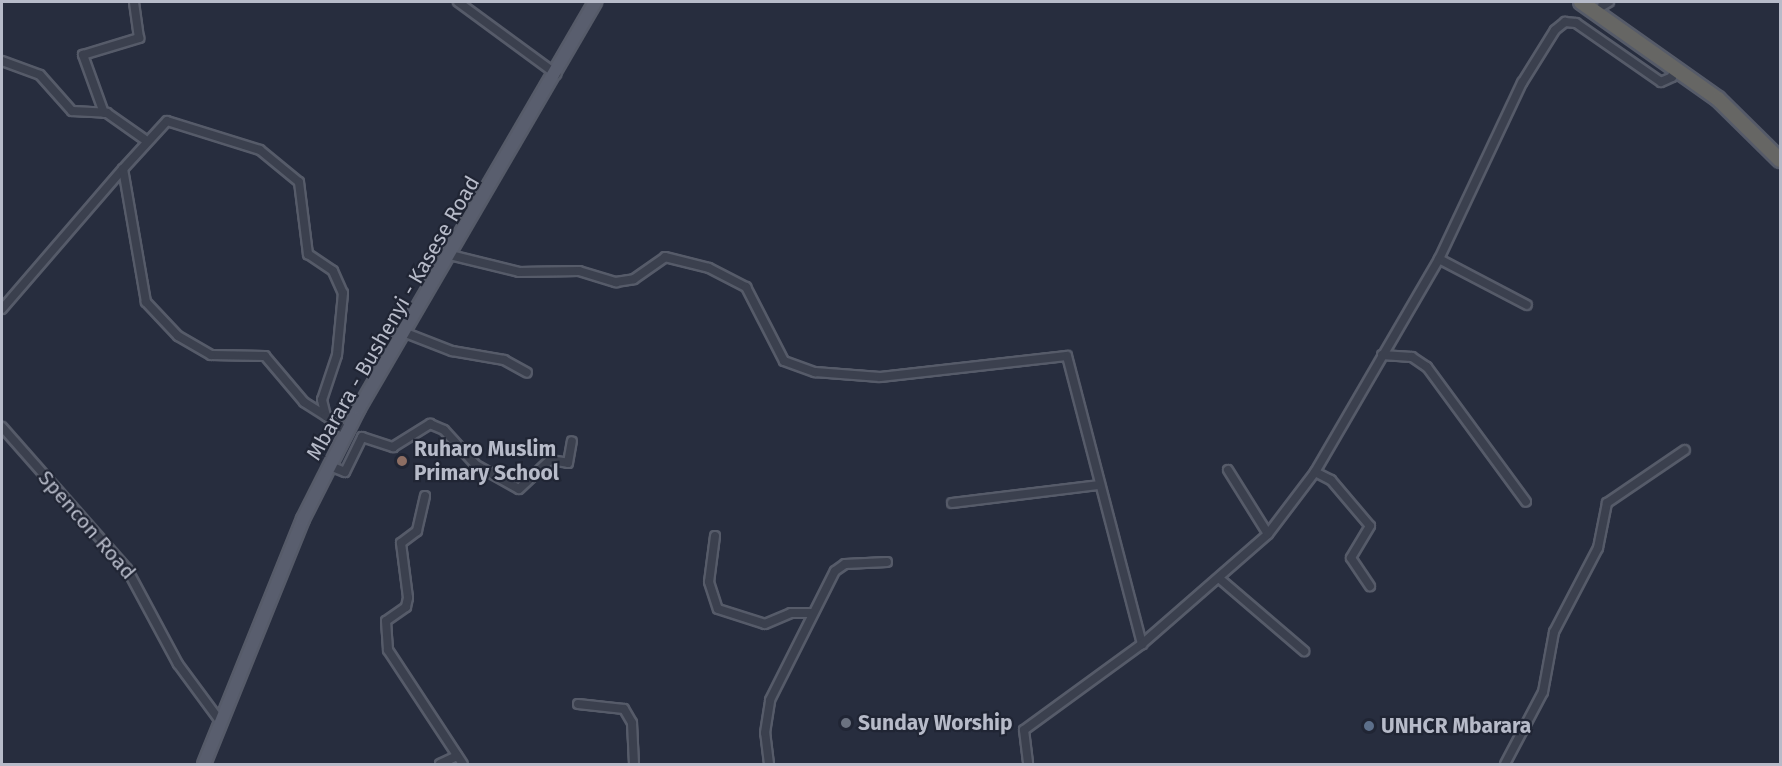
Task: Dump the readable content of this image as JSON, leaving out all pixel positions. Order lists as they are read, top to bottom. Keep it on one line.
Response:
{"streets":{"main road":["Mbarara - Bushenyi - Kasese Road"],"street":["Spencon Road"]},"crossings":[["Mbarara - Bushenyi - Kasese Road","Spencon Road"]],"places":["Ruharo Muslim Primary School","Sunday Worship","UNHCR Mbarara"]}
